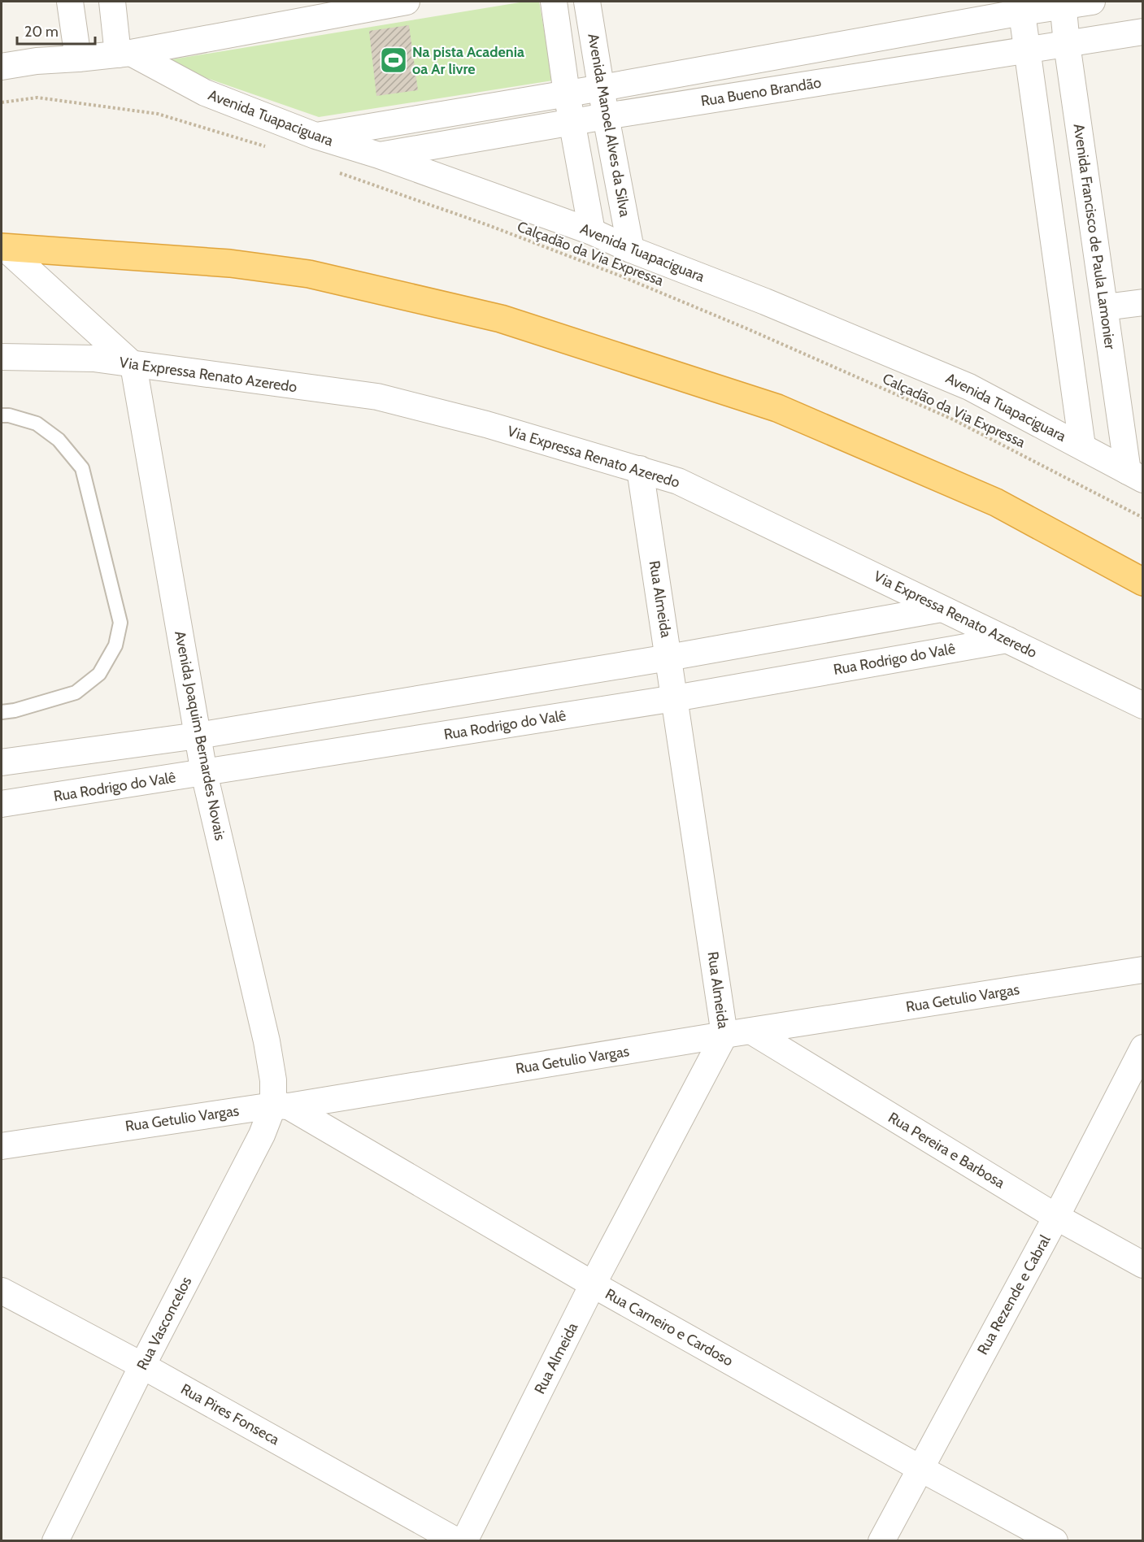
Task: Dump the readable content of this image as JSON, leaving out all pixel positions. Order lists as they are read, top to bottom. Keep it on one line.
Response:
{"streets":{"street":["Rua Bueno Brandão","Avenida Tuapaciguara","Avenida Manoel Alves da Silva","Avenida Francisco de Paula Lamonier","Via Expressa Renato Azeredo","Rua Almeida","Rua Rodrigo do Valê","Avenida Joaquim Bernardes Novais","Rua Getulio Vargas","Rua Pereira e Barbosa","Rua Rezende e Cabral","Rua Vasconcelos","Rua Carneiro e Cardoso","Rua Pires Fonseca"],"path":["Calçadão da Via Expressa"]},"crossings":[["Rua Bueno Brandão","Avenida Tuapaciguara"],["Rua Bueno Brandão","Avenida Manoel Alves da Silva"],["Rua Bueno Brandão","Avenida Francisco de Paula Lamonier"],["Avenida Tuapaciguara","Avenida Manoel Alves da Silva"],["Avenida Tuapaciguara","Avenida Francisco de Paula Lamonier"],["Via Expressa Renato Azeredo","Rua Almeida"],["Via Expressa Renato Azeredo","Rua Rodrigo do Valê"],["Via Expressa Renato Azeredo","Avenida Joaquim Bernardes Novais"],["Rua Almeida","Rua Rodrigo do Valê"],["Rua Almeida","Rua Getulio Vargas"],["Rua Almeida","Rua Carneiro e Cardoso"],["Rua Rodrigo do Valê","Avenida Joaquim Bernardes Novais"],["Avenida Joaquim Bernardes Novais","Rua Getulio Vargas"],["Avenida Joaquim Bernardes Novais","Rua Vasconcelos"],["Avenida Joaquim Bernardes Novais","Rua Carneiro e Cardoso"],["Rua Getulio Vargas","Rua Pereira e Barbosa"],["Rua Getulio Vargas","Rua Vasconcelos"],["Rua Getulio Vargas","Rua Carneiro e Cardoso"],["Rua Pereira e Barbosa","Rua Rezende e Cabral"],["Rua Rezende e Cabral","Rua Carneiro e Cardoso"],["Rua Vasconcelos","Rua Carneiro e Cardoso"],["Rua Vasconcelos","Rua Pires Fonseca"]],"places":{"sports":["Na pista Acadenia oa Ar livre"]},"scale_bar":"20 m"}
